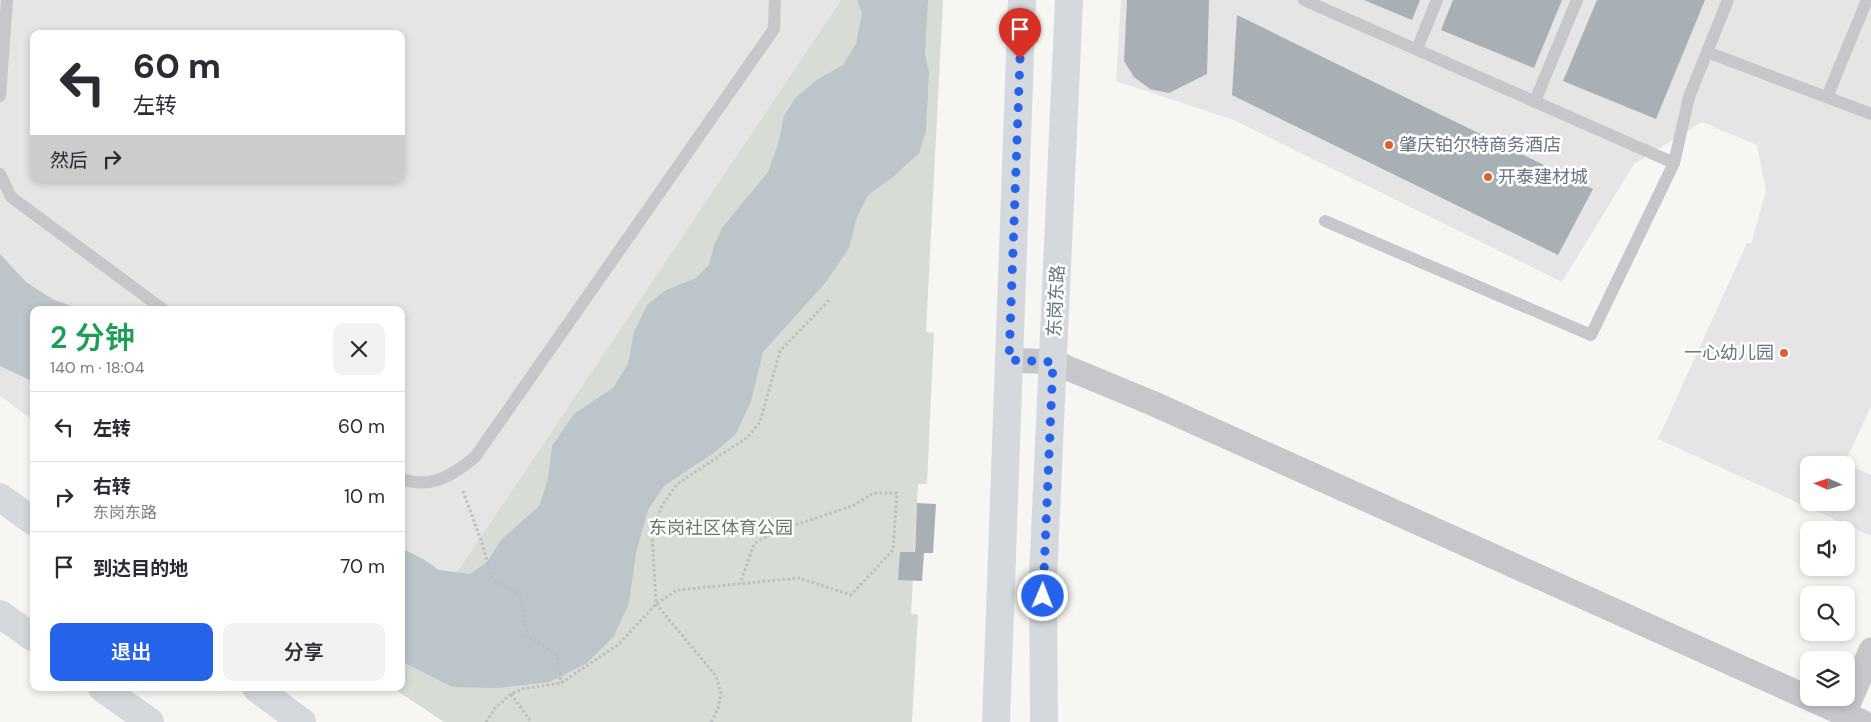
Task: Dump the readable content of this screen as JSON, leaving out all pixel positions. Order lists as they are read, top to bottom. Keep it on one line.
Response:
{"streets":{"main road":["东岗东路"]},"parks":["东岗社区体育公园"],"places":["肇庆铂尔特商务酒店","开泰建材城","一心幼儿园"],"north":"left","page":{"turn":["60 m","左转"],"then":"然后","heading":["2 分钟","140 m · 18:04"],"list":[{"name":"左转","value":"60 m"},{"name":"右转","note":"东岗东路","value":"10 m"},{"name":"到达目的地","value":"70 m"}],"buttons":["退出","分享"]}}
